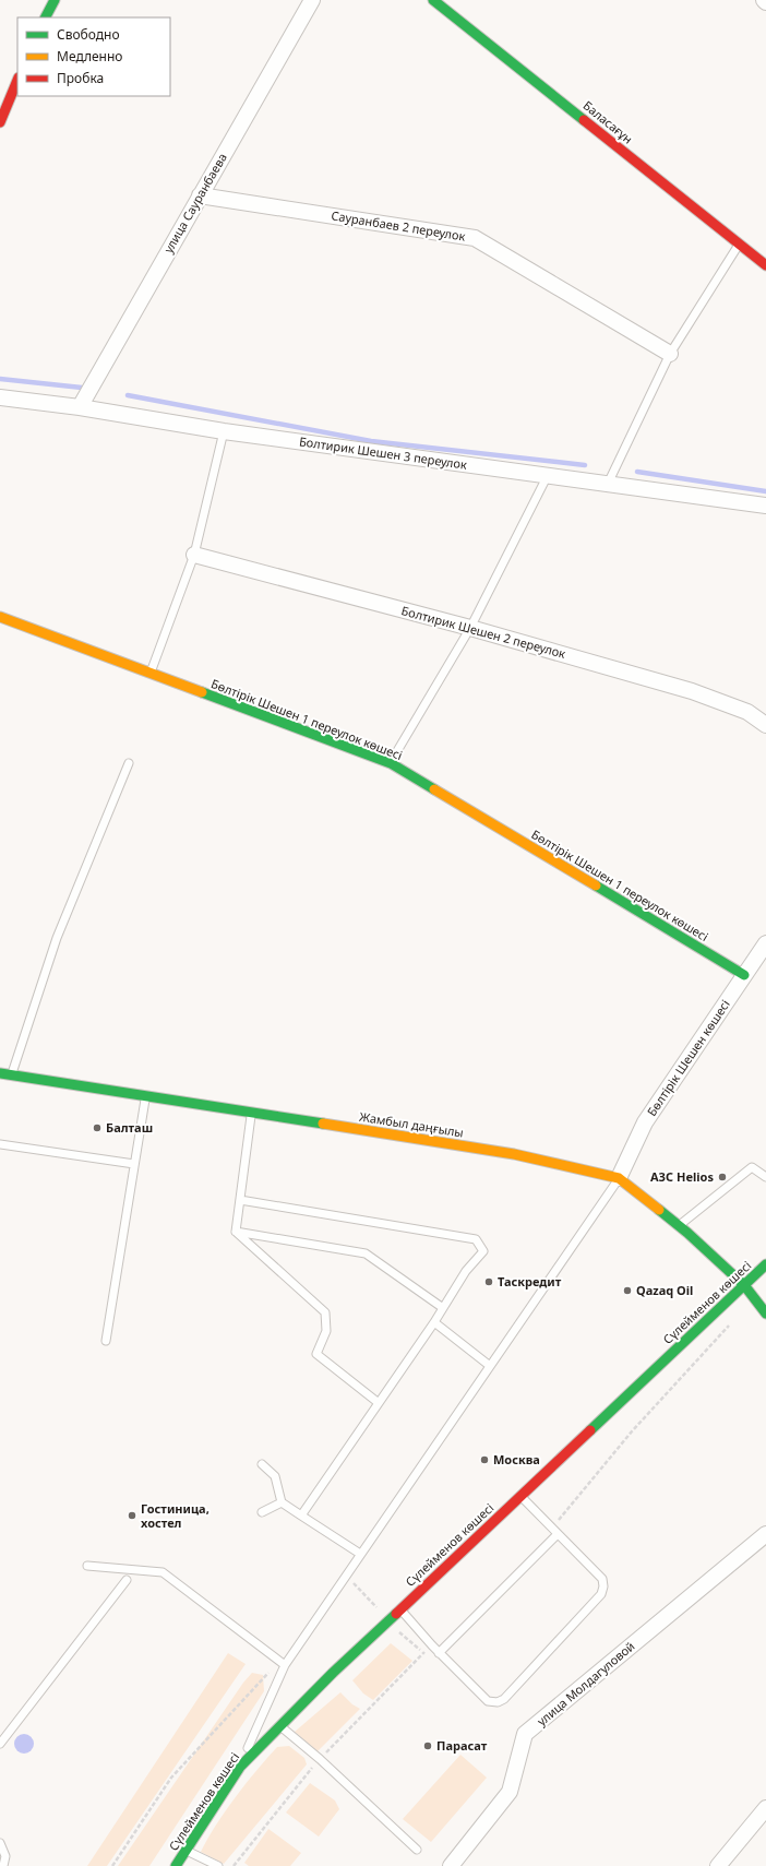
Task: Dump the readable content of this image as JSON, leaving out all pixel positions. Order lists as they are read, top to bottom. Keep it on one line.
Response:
{"streets":{"main road":["Баласағұн","Бөлтірік Шешен 1 переулок көшесі","Жамбыл даңғылы","Сүлейменов көшесі"],"street":["улица Сауранбаева","Сауранбаев 2 переулок","Болтирик Шешен 3 переулок","Болтирик Шешен 2 переулок","Бөлтірік Шешен көшесі","улица Молдагуловой"]},"crossings":[["улица Сауранбаева","Сауранбаев 2 переулок"],["улица Сауранбаева","Болтирик Шешен 3 переулок"],["Бөлтірік Шешен 1 переулок көшесі","Бөлтірік Шешен көшесі"],["Бөлтірік Шешен көшесі","Жамбыл даңғылы"],["Жамбыл даңғылы","Сүлейменов көшесі"]],"places":["Балташ","АЗС Helios","Таскредит","Qazaq Oil","Москва","Гостиница, хостел","Парасат"],"legend":["Свободно","Медленно","Пробка"]}
